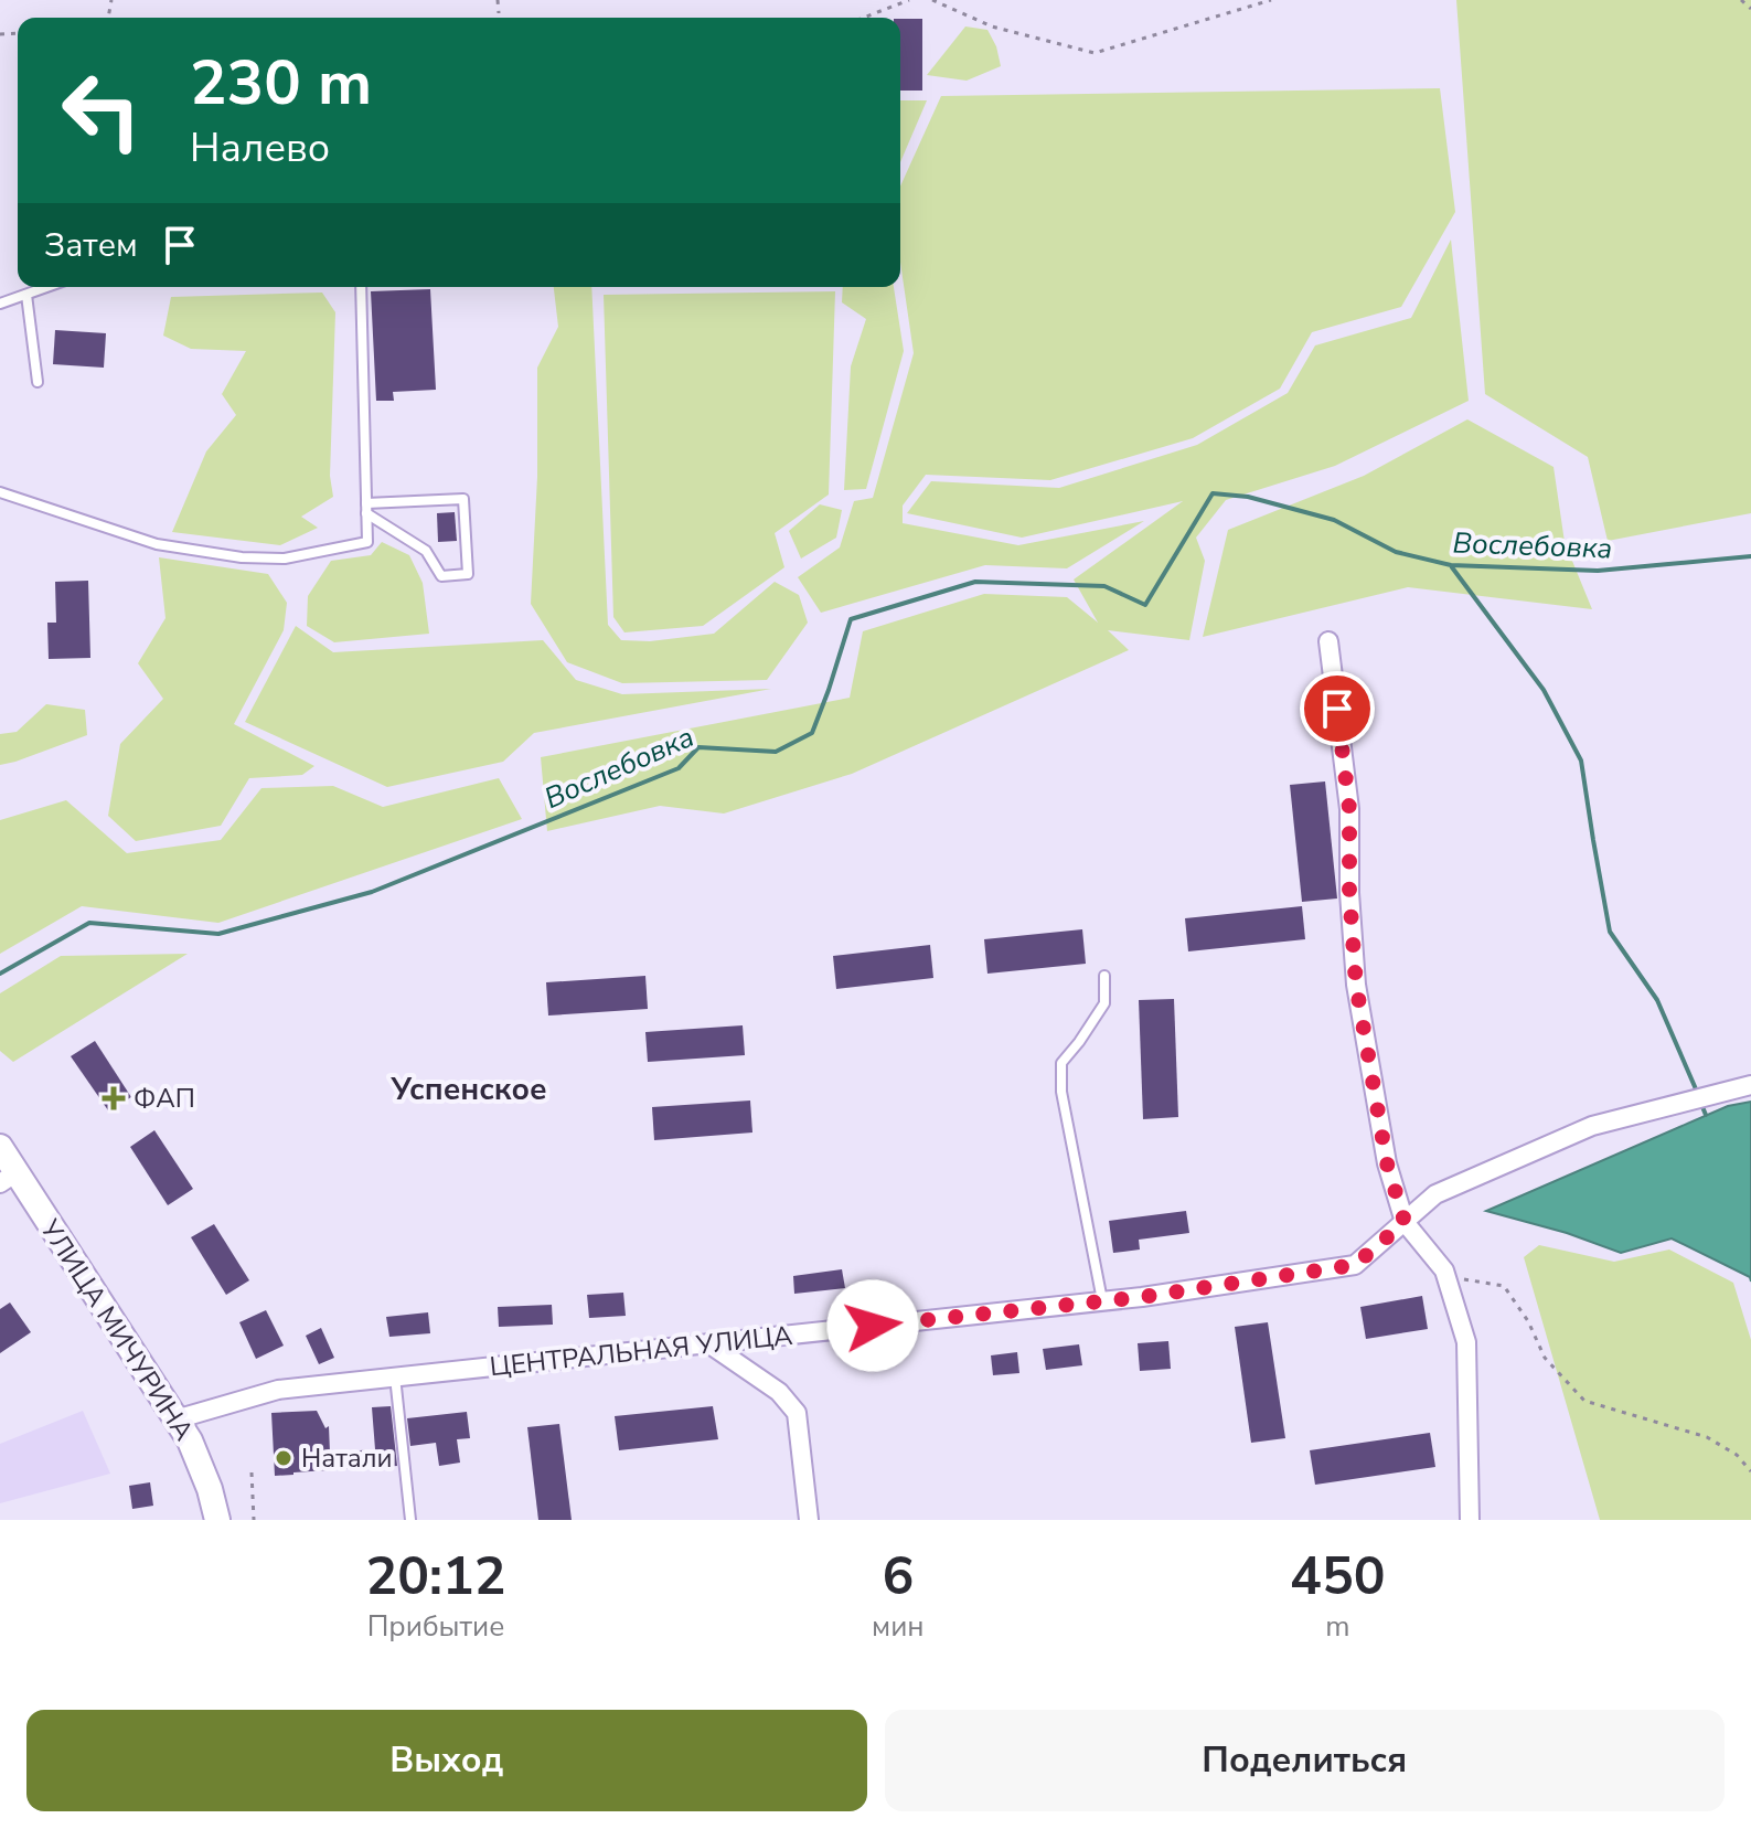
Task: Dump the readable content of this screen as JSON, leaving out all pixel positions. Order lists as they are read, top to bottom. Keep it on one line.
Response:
{"streets":{"main road":["УЛИЦА МИЧУРИНА"],"street":["ЦЕНТРАЛЬНАЯ УЛИЦА"]},"crossings":[["УЛИЦА МИЧУРИНА","ЦЕНТРАЛЬНАЯ УЛИЦА"]],"districts":["Успенское"],"water":["Вослебовка"],"places":{"health":["ФАП"],"other":["Натали"]},"page":{"turn":["230 m","Налево"],"then":"Затем","eta":["20:12","Прибытие","6","мин","450","m"],"buttons":["Выход","Поделиться"]}}
